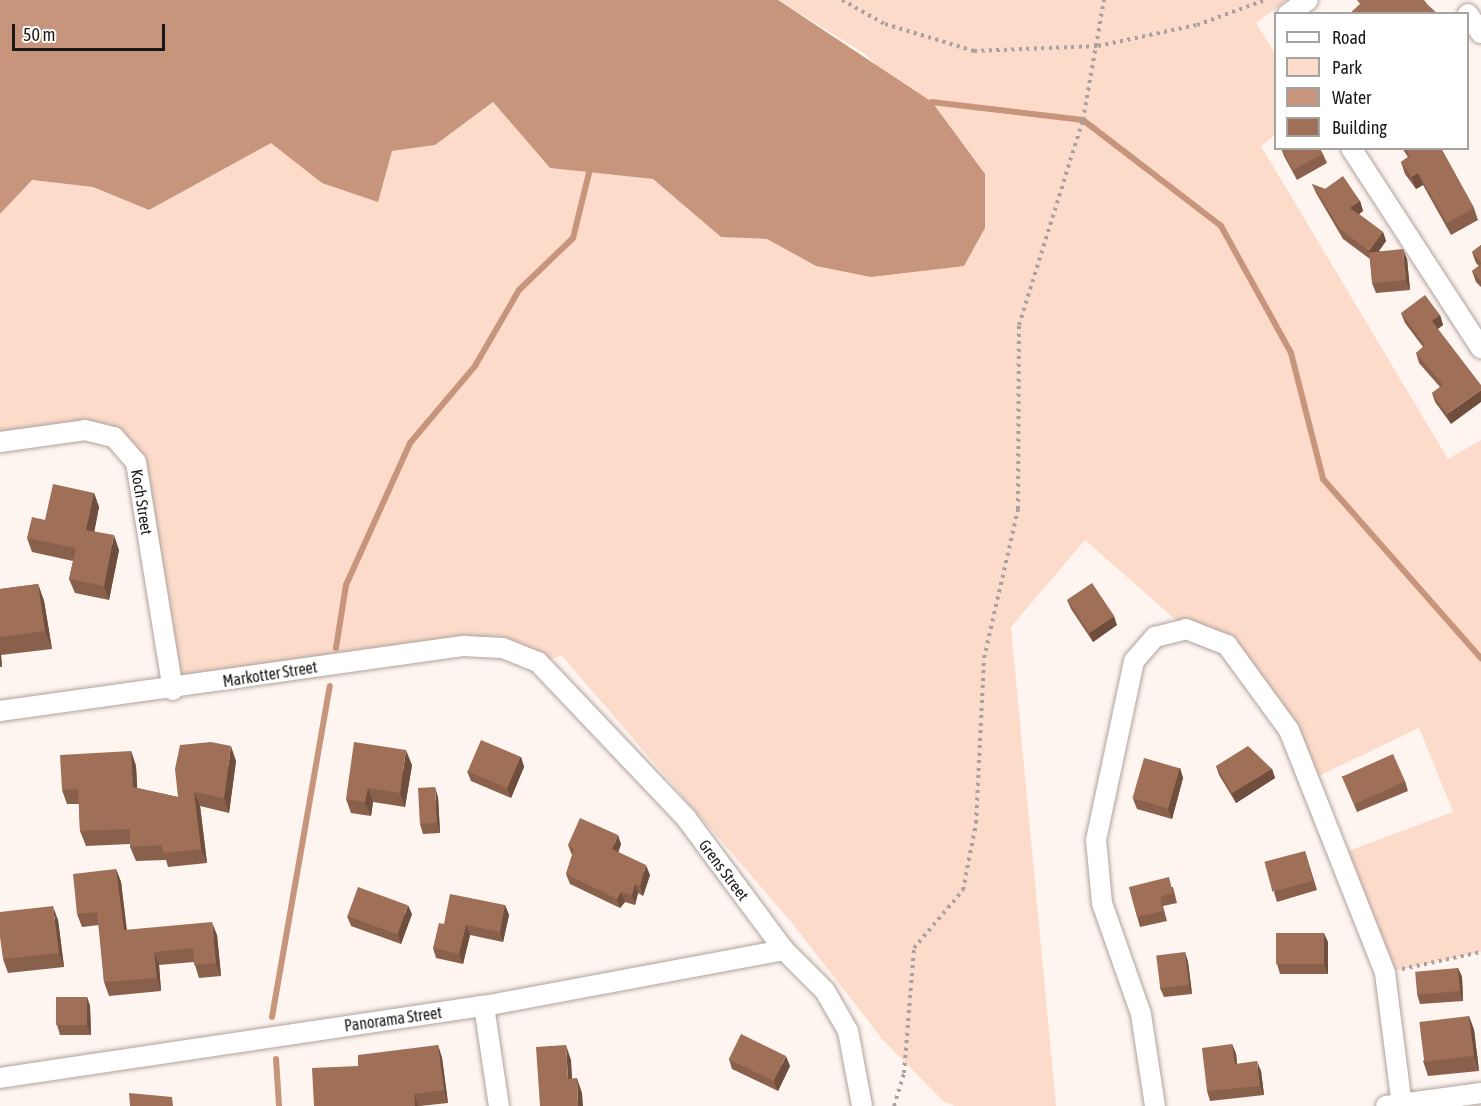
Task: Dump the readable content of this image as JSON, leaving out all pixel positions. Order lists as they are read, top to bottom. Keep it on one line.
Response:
{"streets":{"street":["Koch Street","Markotter Street","Grens Street","Panorama Street"]},"crossings":[["Koch Street","Markotter Street"],["Markotter Street","Grens Street"],["Grens Street","Panorama Street"]],"legend":["Road","Park","Water","Building"],"scale_bar":"50 m"}
